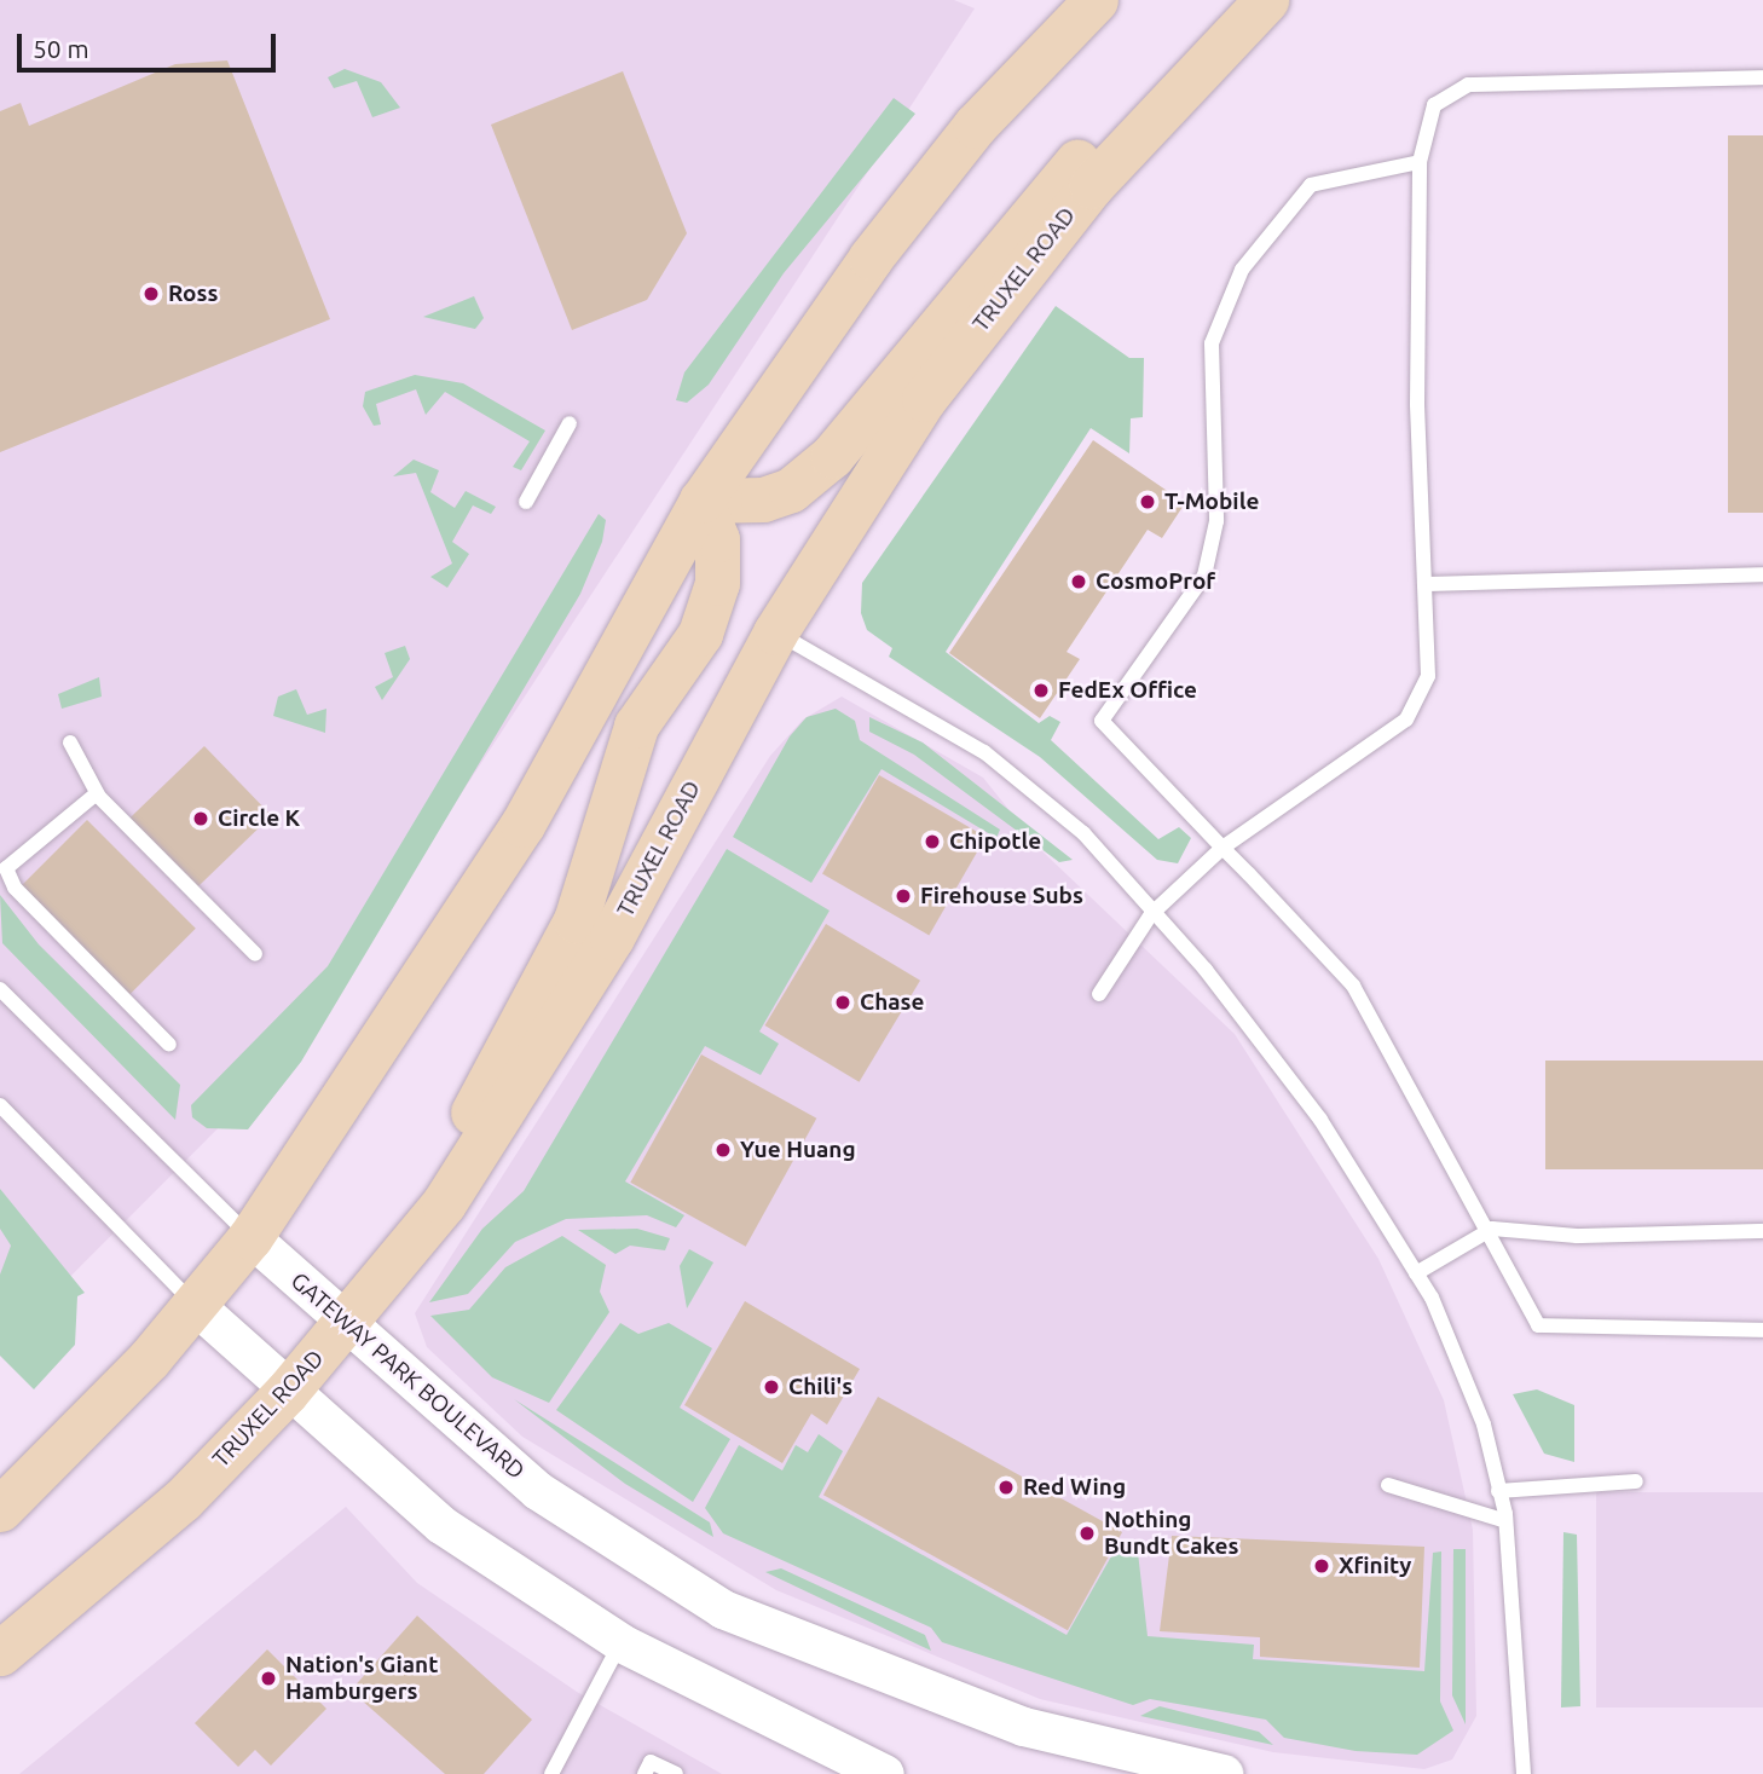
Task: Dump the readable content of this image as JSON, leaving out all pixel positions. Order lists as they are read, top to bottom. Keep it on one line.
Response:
{"streets":{"main road":["TRUXEL ROAD"],"street":["GATEWAY PARK BOULEVARD"]},"crossings":[["TRUXEL ROAD","GATEWAY PARK BOULEVARD"]],"places":["Ross","T-Mobile","CosmoProf","FedEx Office","Circle K","Chipotle","Firehouse Subs","Chase","Yue Huang","Chili's","Red Wing","Nothing Bundt Cakes","Xfinity","Nation's Giant Hamburgers"],"scale_bar":"50 m"}
